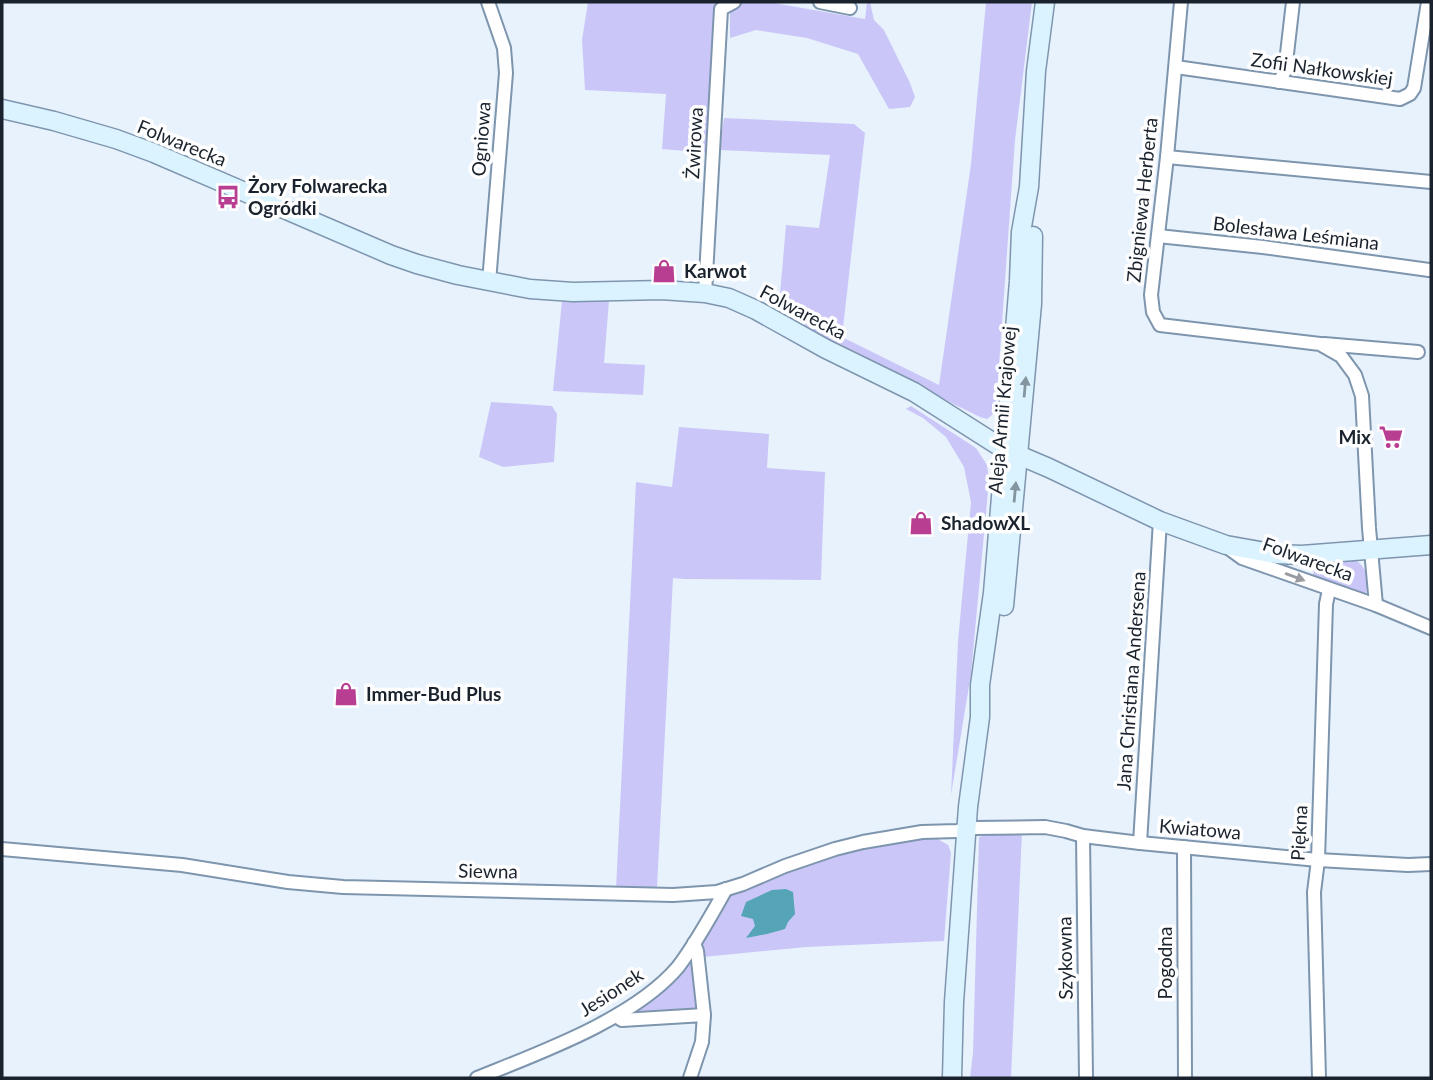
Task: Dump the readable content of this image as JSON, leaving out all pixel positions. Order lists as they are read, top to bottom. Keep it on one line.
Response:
{"streets":{"street":["Zofii Nałkowskiej","Ogniowa","Folwarecka","Żwirowa","Zbigniewa Herberta","Bolesława Leśmiana","Aleja Armii Krajowej","Jana Christiana Andersena","Kwiatowa","Piękna","Siewna","Szykowna","Pogodna","Jesionek"]},"crossings":[["Zofii Nałkowskiej","Zbigniewa Herberta"],["Ogniowa","Folwarecka"],["Folwarecka","Żwirowa"],["Folwarecka","Zbigniewa Herberta"],["Folwarecka","Aleja Armii Krajowej"],["Folwarecka","Jana Christiana Andersena"],["Folwarecka","Piękna"],["Zbigniewa Herberta","Bolesława Leśmiana"],["Aleja Armii Krajowej","Kwiatowa"],["Aleja Armii Krajowej","Siewna"],["Jana Christiana Andersena","Kwiatowa"],["Kwiatowa","Piękna"],["Kwiatowa","Siewna"],["Kwiatowa","Szykowna"],["Kwiatowa","Pogodna"],["Siewna","Jesionek"]],"places":{"bus stop":["Żory Folwarecka Ogródki"],"shop":["Karwot","ShadowXL","Immer-Bud Plus"],"supermarket":["Mix"]}}
